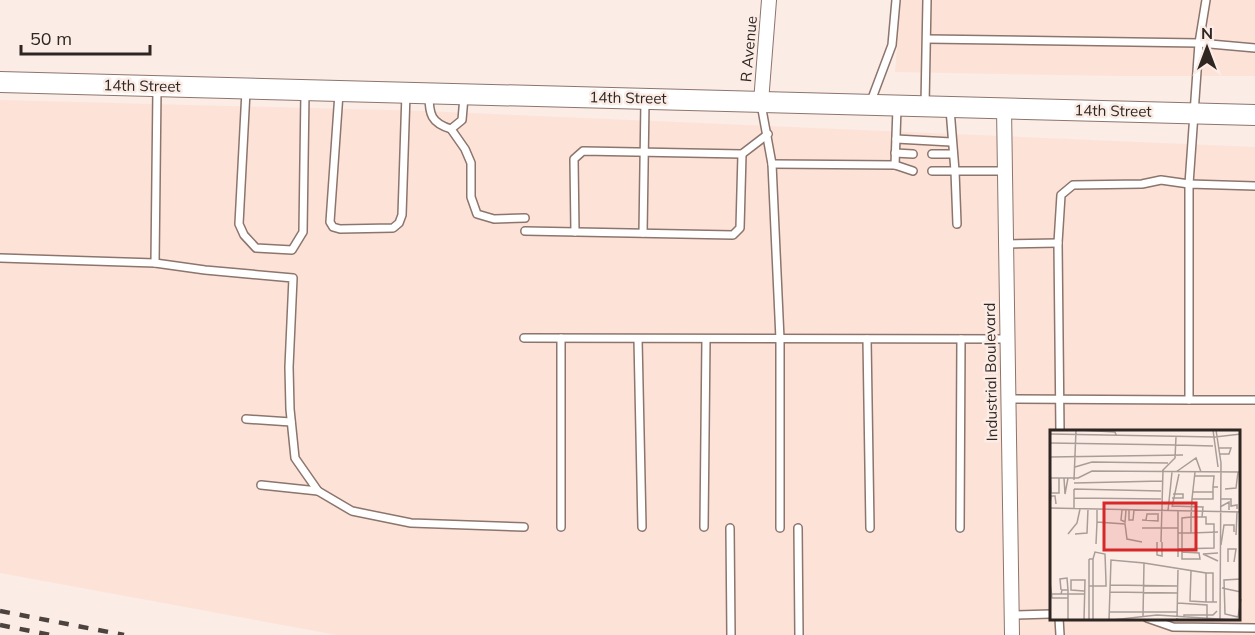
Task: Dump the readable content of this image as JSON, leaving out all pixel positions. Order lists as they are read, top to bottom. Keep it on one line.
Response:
{"streets":{"main road":["14th Street"],"street":["R Avenue","Industrial Boulevard"]},"crossings":[["R Avenue","14th Street"],["14th Street","Industrial Boulevard"]],"scale_bar":"50 m","north":"top"}
